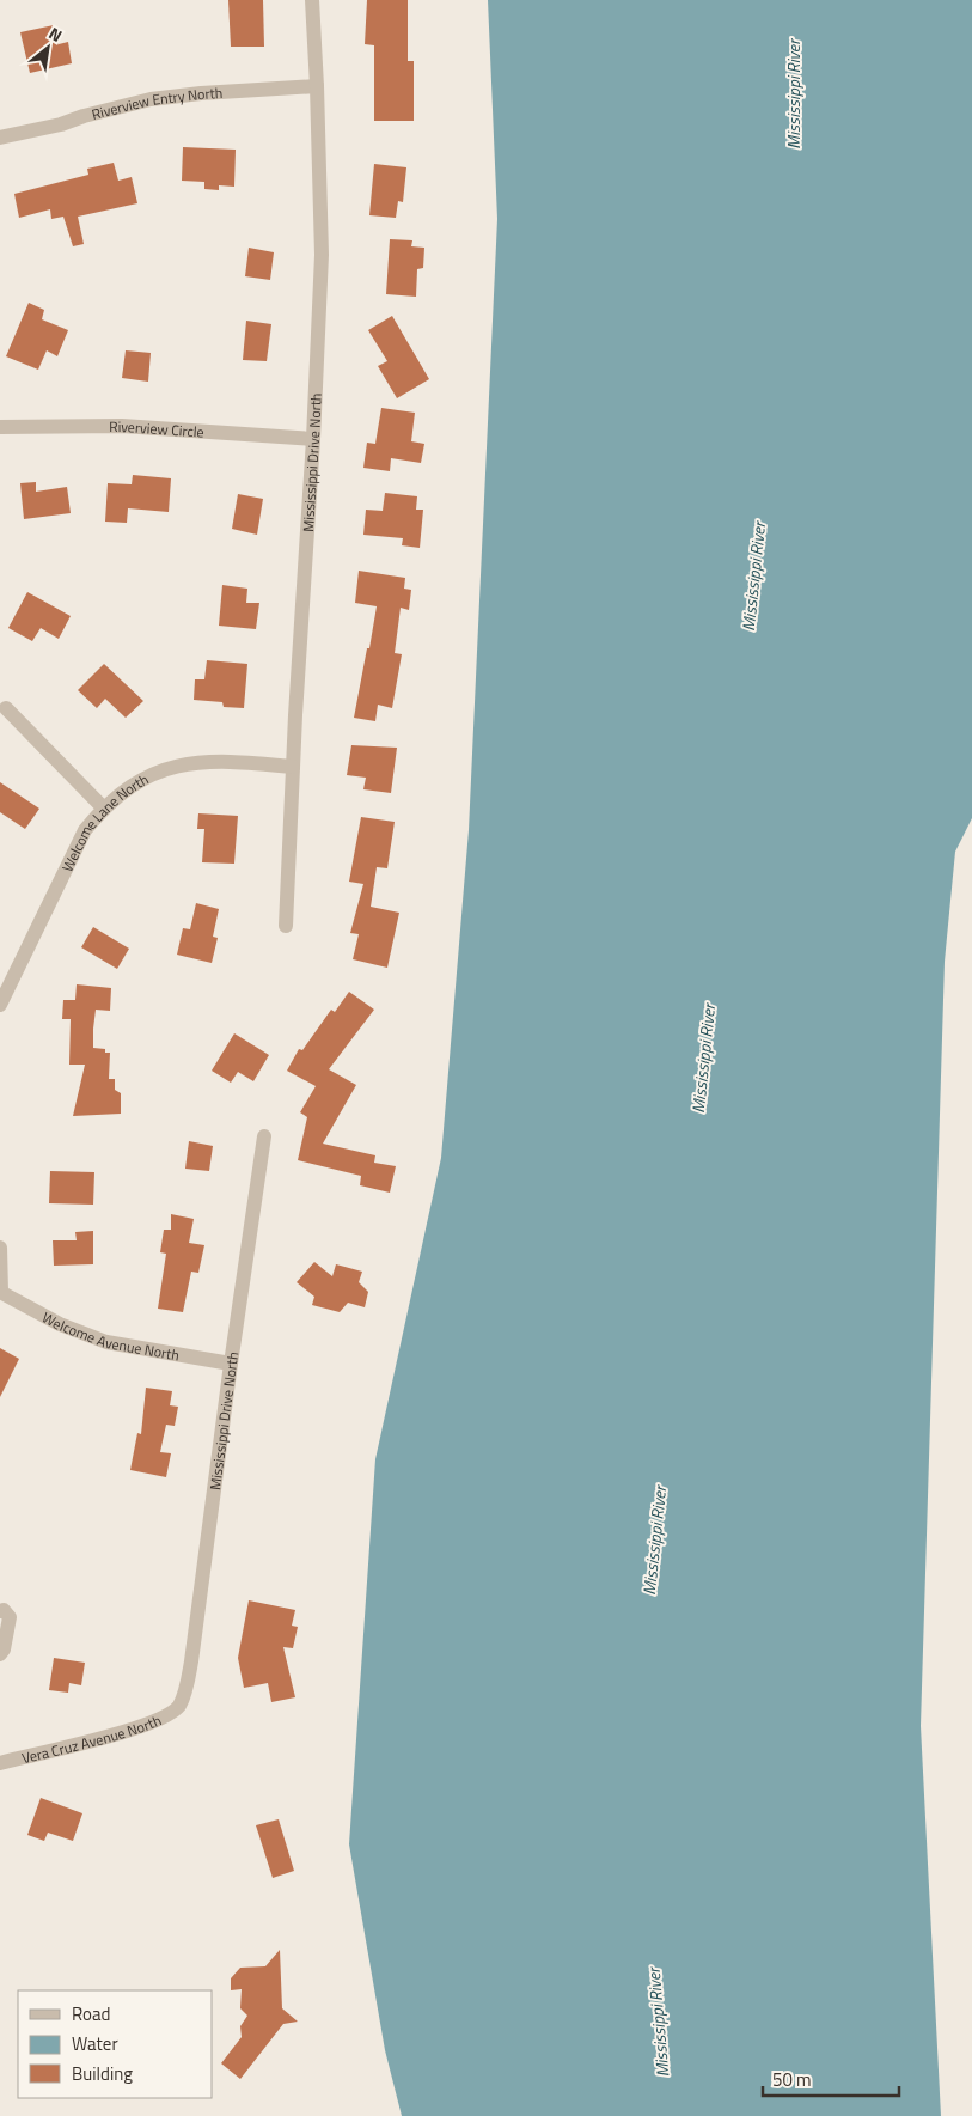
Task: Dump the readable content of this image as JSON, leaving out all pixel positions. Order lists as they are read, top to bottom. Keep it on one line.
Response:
{"streets":{"street":["Riverview Entry North","Riverview Circle","Mississippi Drive North","Welcome Lane North","Welcome Avenue North","Vera Cruz Avenue North"]},"crossings":[["Riverview Entry North","Mississippi Drive North"],["Riverview Circle","Mississippi Drive North"],["Mississippi Drive North","Welcome Lane North"],["Mississippi Drive North","Welcome Avenue North"],["Mississippi Drive North","Vera Cruz Avenue North"]],"water":["Mississippi River"],"legend":["Road","Water","Building"],"scale_bar":"50 m","north":"top right"}
